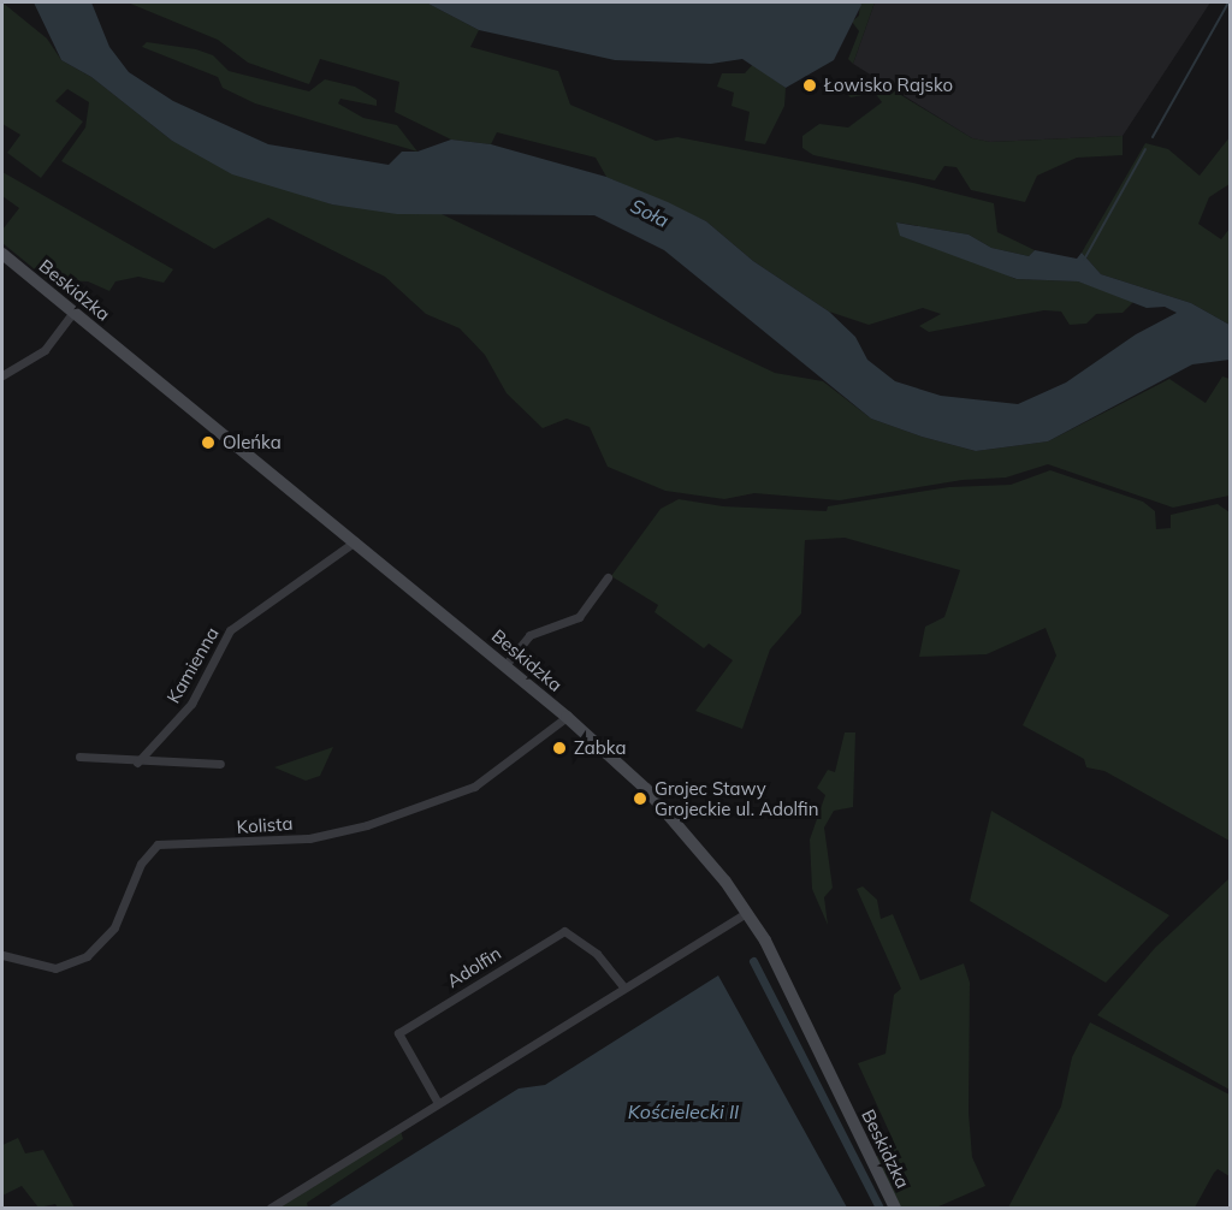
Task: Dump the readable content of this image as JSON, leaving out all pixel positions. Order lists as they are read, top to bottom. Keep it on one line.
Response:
{"streets":{"main road":["Beskidzka"],"street":["Kamienna","Kolista","Adolfin"]},"crossings":[["Beskidzka","Kamienna"],["Beskidzka","Kolista"]],"water":["Soła","Kościelecki II"],"places":["Łowisko Rajsko","Oleńka","Zabka","Grojec Stawy Grojeckie ul. Adolfin"]}
